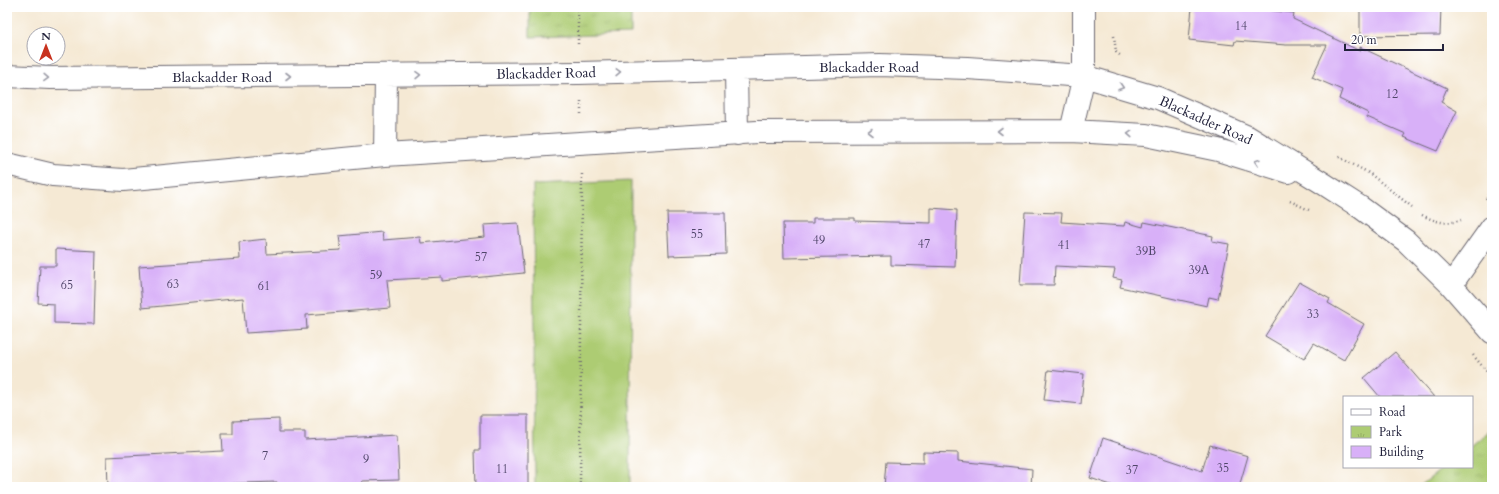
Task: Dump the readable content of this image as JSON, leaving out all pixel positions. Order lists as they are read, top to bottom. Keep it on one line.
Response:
{"streets":{"street":["Blackadder Road"]},"house_numbers":["14","12","55","49","47","41","39B","57","39A","59","63","65","61","33","7","9","35","11","37"],"legend":["Road","Park","Building"],"scale_bar":"20 m","north":"top"}
